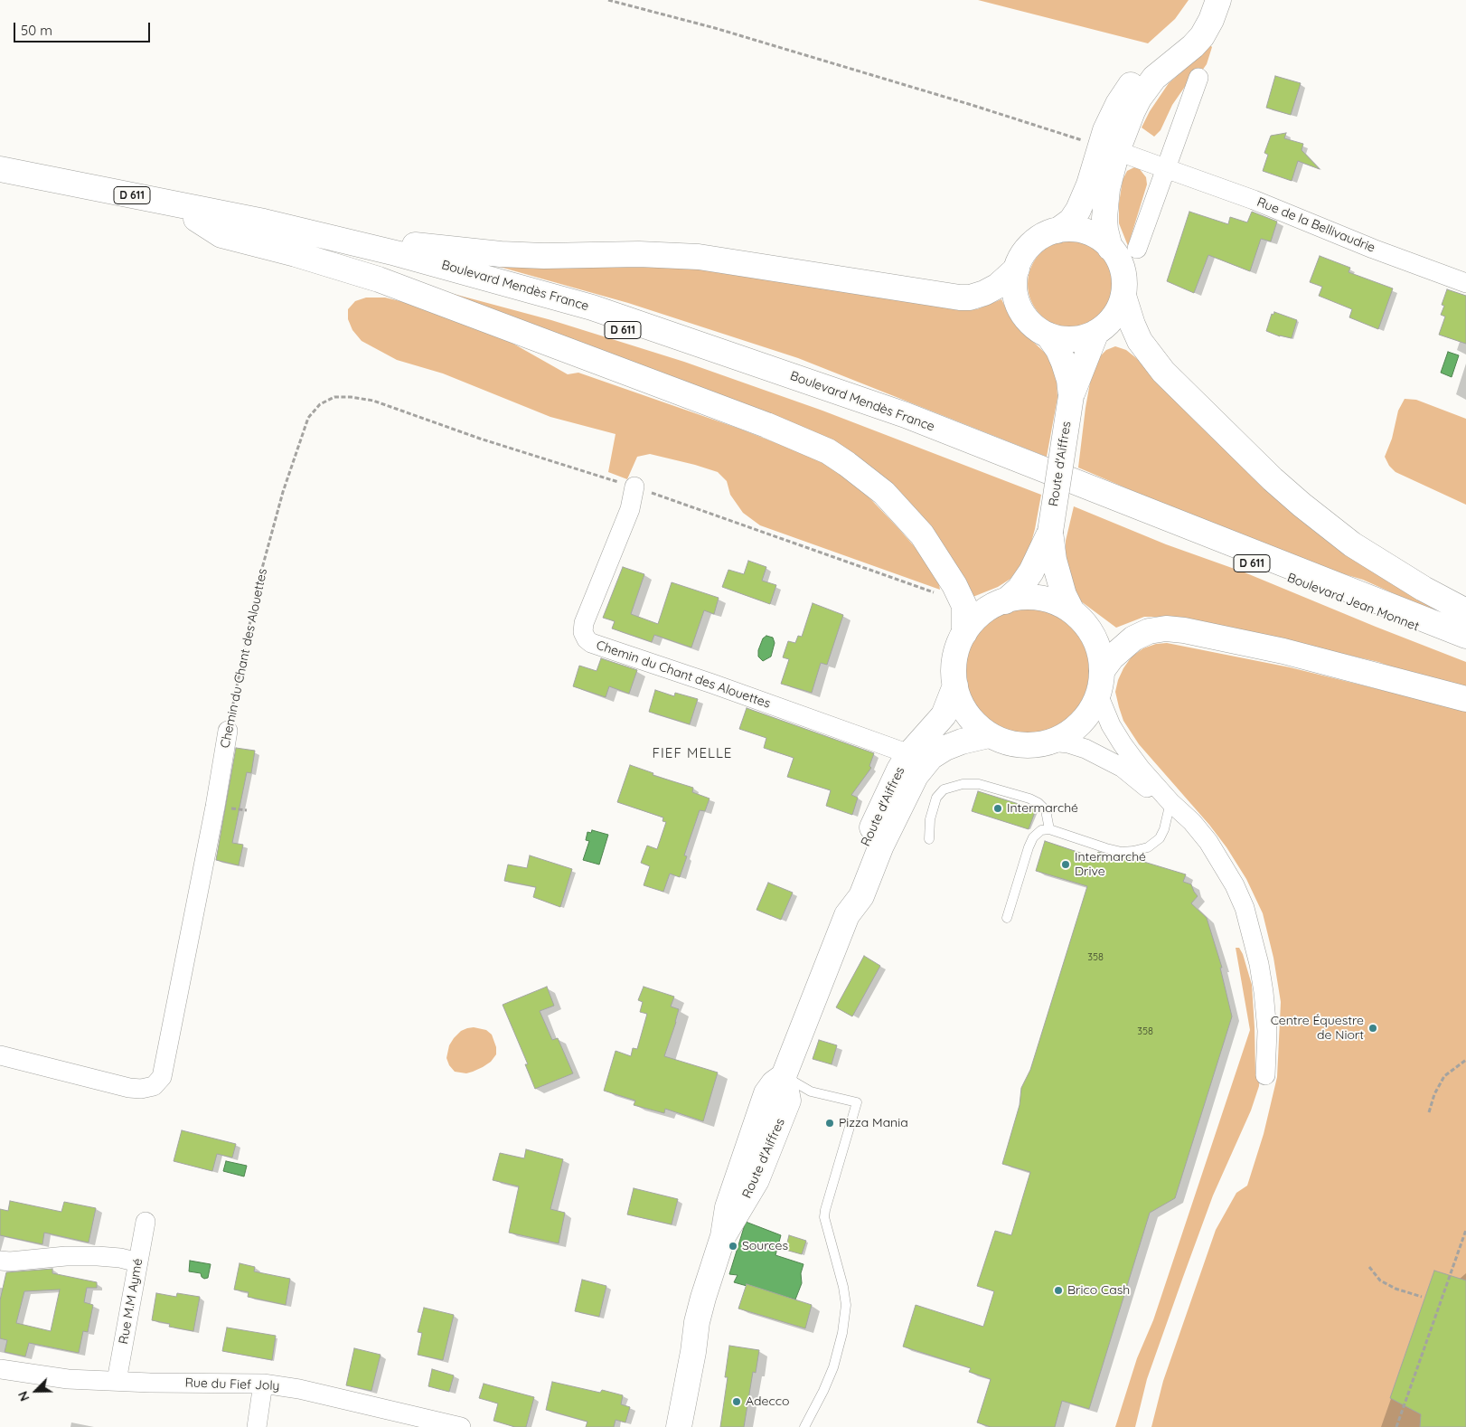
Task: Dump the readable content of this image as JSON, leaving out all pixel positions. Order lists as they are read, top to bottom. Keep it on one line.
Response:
{"streets":{"main road":["D 611","Boulevard Mendès France","Route d'Aiffres","Boulevard Jean Monnet"],"street":["Rue de la Bellivaudrie","Chemin du Chant des Alouettes","Rue M.M Aymé","Rue du Fief Joly"]},"crossings":[["Boulevard Mendès France","Boulevard Jean Monnet"],["Route d'Aiffres","Chemin du Chant des Alouettes"],["Rue M.M Aymé","Rue du Fief Joly"]],"districts":["FIEF MELLE"],"places":["Intermarché","Intermarché Drive","Centre Équestre de Niort","Pizza Mania","Sources","Brico Cash","Adecco"],"house_numbers":["358","358"],"scale_bar":"50 m","north":"bottom left"}
